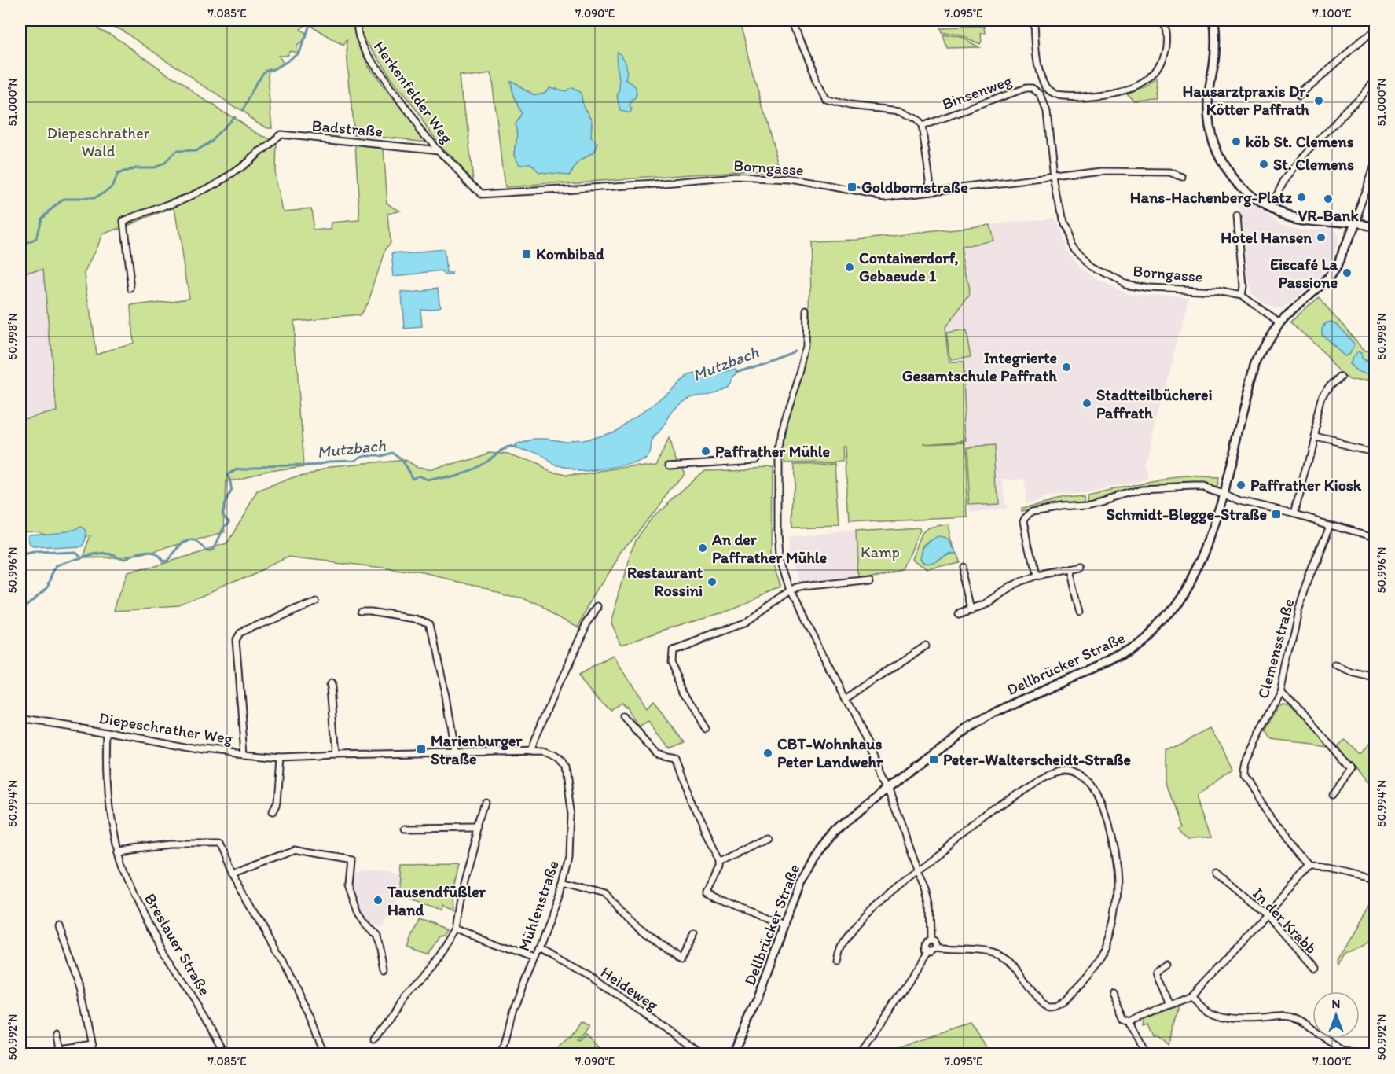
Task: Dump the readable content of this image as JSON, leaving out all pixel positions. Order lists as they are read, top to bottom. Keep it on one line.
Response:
{"streets":{"main road":["Dellbrücker Straße"],"street":["Herkenfelder Weg","Binsenweg","Badstraße","Borngasse","Clemensstraße","Diepeschrather Weg","Mühlenstraße","In der Krabb","Breslauer Straße","Heideweg"]},"crossings":[["Herkenfelder Weg","Badstraße"],["Herkenfelder Weg","Borngasse"],["Binsenweg","Borngasse"],["Borngasse","Dellbrücker Straße"],["Diepeschrather Weg","Mühlenstraße"],["Diepeschrather Weg","Breslauer Straße"],["Mühlenstraße","Heideweg"]],"water":["Mutzbach"],"parks":["Diepeschrather Wald","Kamp"],"places":{"other":["Hausarztpraxis Dr. Kötter Paffrath","köb St. Clemens","St. Clemens","Hans-Hachenberg-Platz","VR-Bank","Hotel Hansen","Containerdorf, Gebaeude 1","Eiscafé La Passione","Integrierte Gesamtschule Paffrath","Stadtteilbücherei Paffrath","Paffrather Mühle","Paffrather Kiosk","An der Paffrather Mühle","Restaurant Rossini","CBT-Wohnhaus Peter Landwehr","Tausendfüßler Hand"],"transit":["Goldbornstraße","Kombibad","Schmidt-Blegge-Straße","Marienburger Straße","Peter-Walterscheidt-Straße"]},"north":"top","coordinates":["7.085°E","7.090°E","7.095°E","7.100°E","51.000°N","50.998°N","50.996°N","50.994°N","50.992°N"]}
